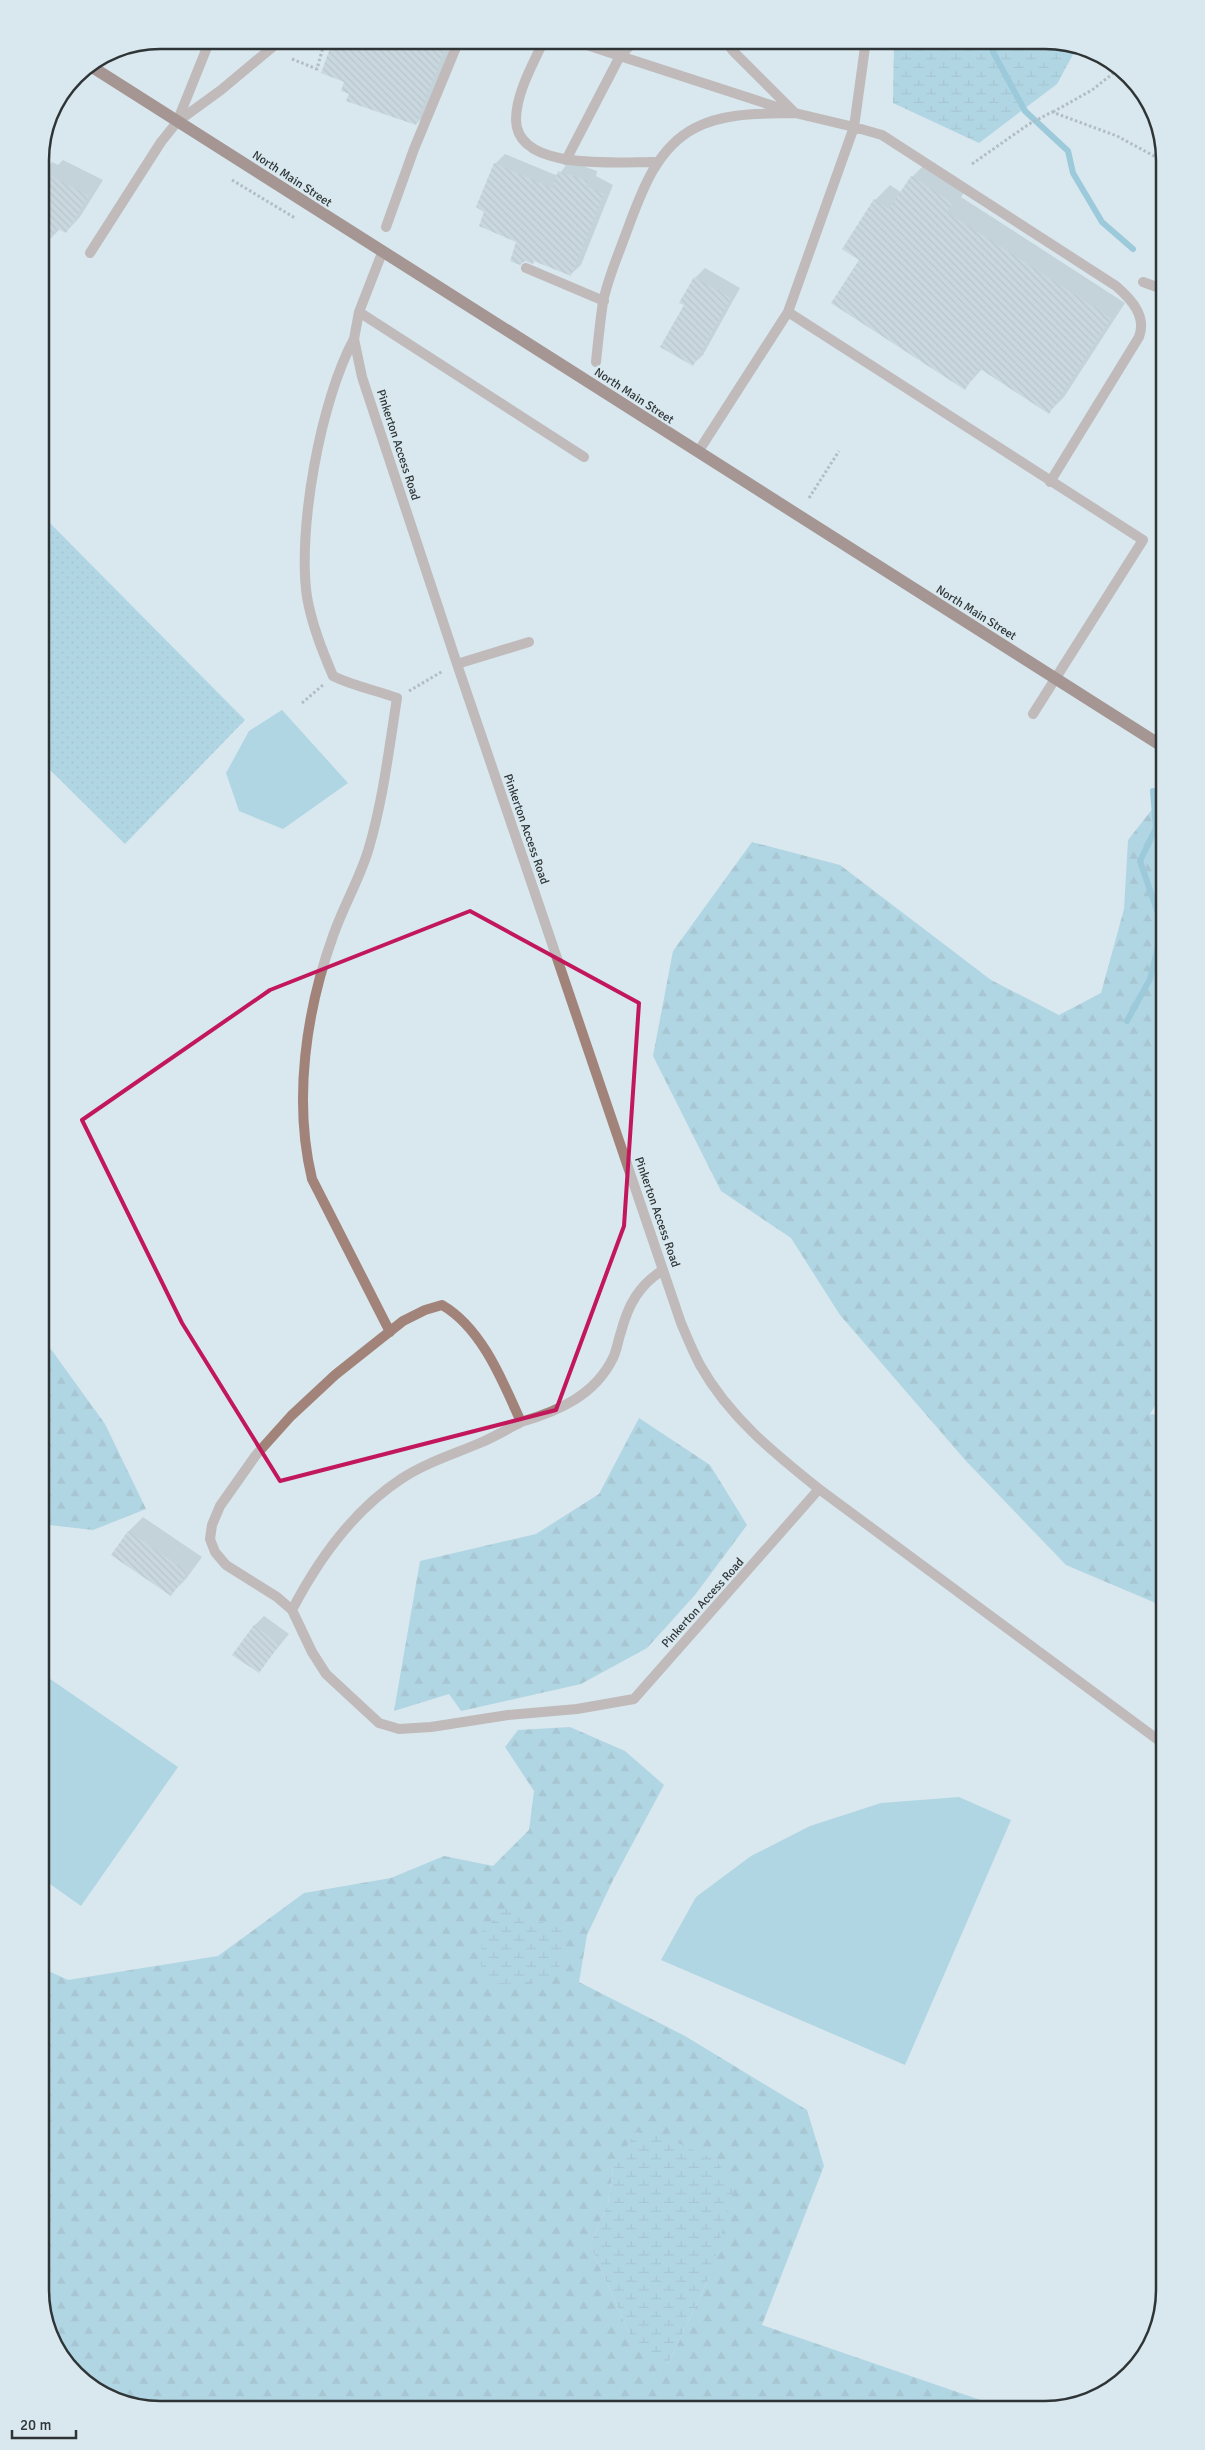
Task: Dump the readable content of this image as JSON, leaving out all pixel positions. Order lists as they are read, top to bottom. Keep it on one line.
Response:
{"streets":{"main road":["North Main Street"],"street":["Pinkerton Access Road"]},"crossings":[["North Main Street","Pinkerton Access Road"]],"scale_bar":"20 m"}
